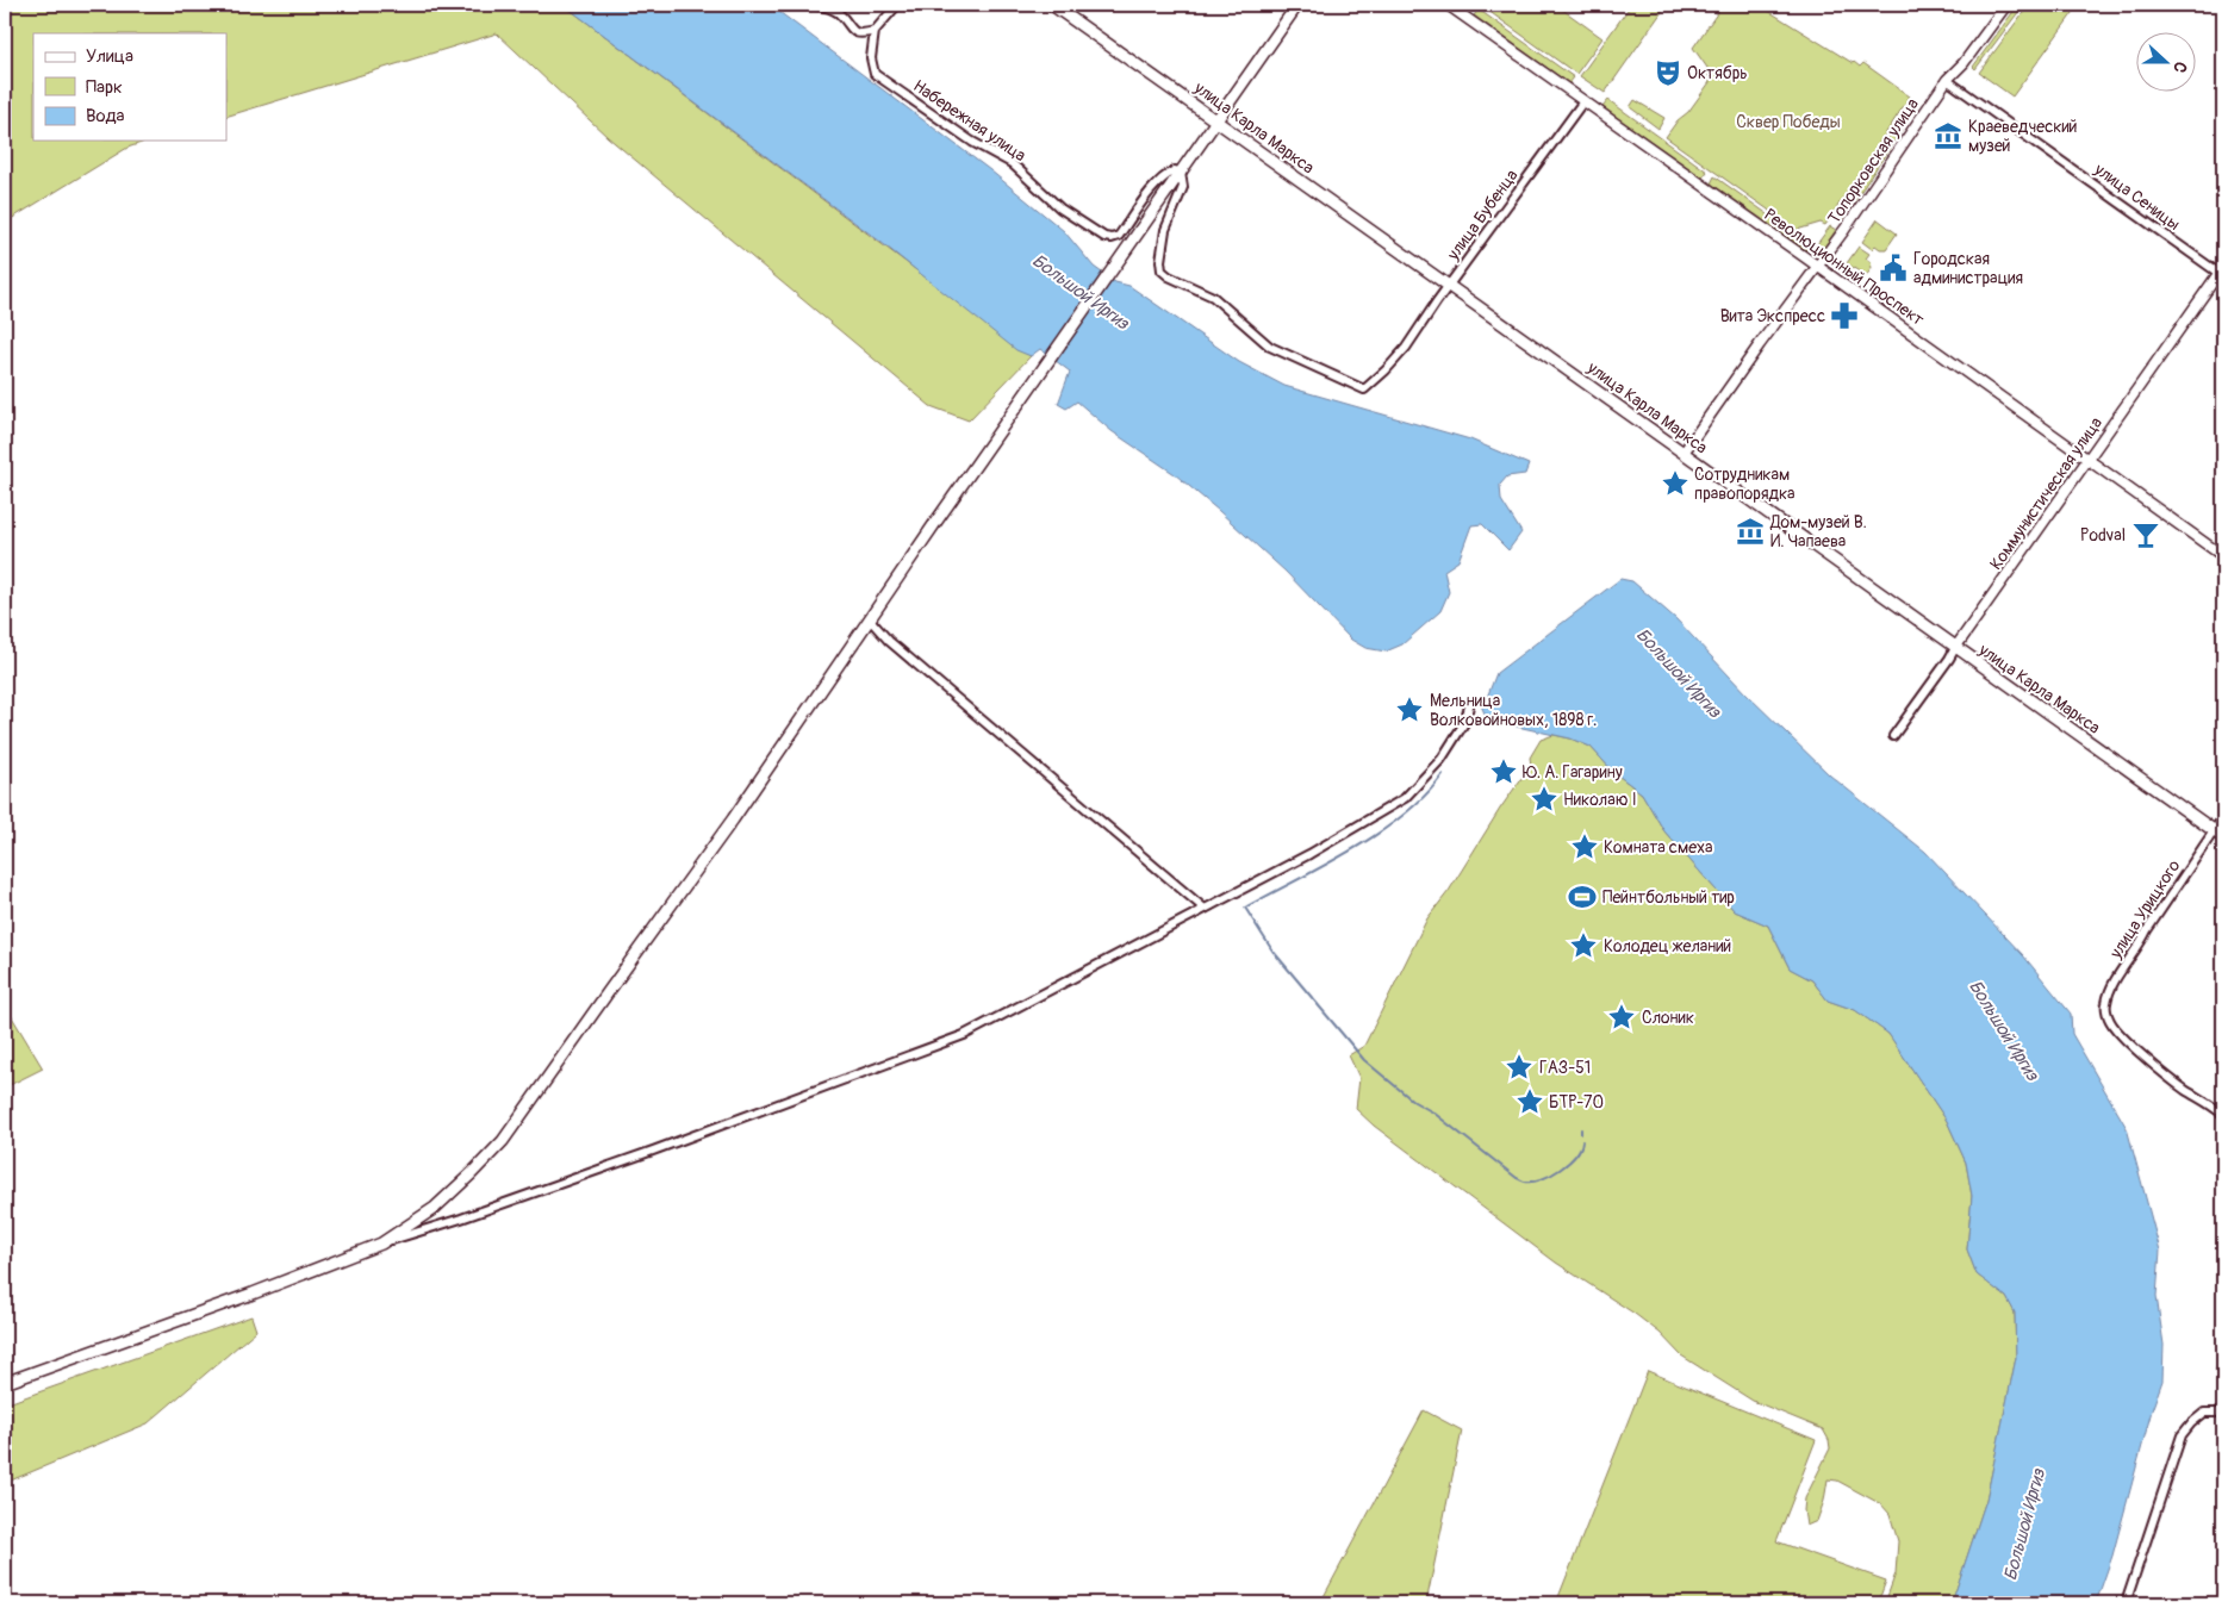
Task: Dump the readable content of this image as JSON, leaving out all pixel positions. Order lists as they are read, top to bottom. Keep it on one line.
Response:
{"streets":{"main road":["улица Карла Маркса"],"street":["Набережная улица","Топорковская улица","улица Сеницы","улица Бубенца","Революционный Проспект","Коммунистическая улица","улица Урицкого"]},"crossings":[["Набережная улица","улица Бубенца"],["улица Карла Маркса","Топорковская улица"],["улица Карла Маркса","улица Бубенца"],["улица Карла Маркса","Коммунистическая улица"],["улица Карла Маркса","улица Урицкого"],["Топорковская улица","улица Сеницы"],["Топорковская улица","Революционный Проспект"],["улица Сеницы","Коммунистическая улица"],["улица Бубенца","Революционный Проспект"],["Революционный Проспект","Коммунистическая улица"]],"water":["Большой Иргиз"],"parks":["Сквер Победы"],"places":{"theatre":["Октябрь"],"museum":["Краеведческий музей","Дом-музей В. И. Чапаева"],"public building":["Городская администрация"],"pharmacy":["Вита Экспресс"],"place":["Сотрудникам правопорядка","Мельница Волковойновых, 1898 г.","Ю. А. Гагарину","Николаю I","Комната смеха","Колодец желаний","Слоник","ГАЗ-51","БТР-70"],"bar":["Podval"],"sports":["Пейнтбольный тир"]},"legend":["Улица","Парк","Вода"],"north":"right"}
